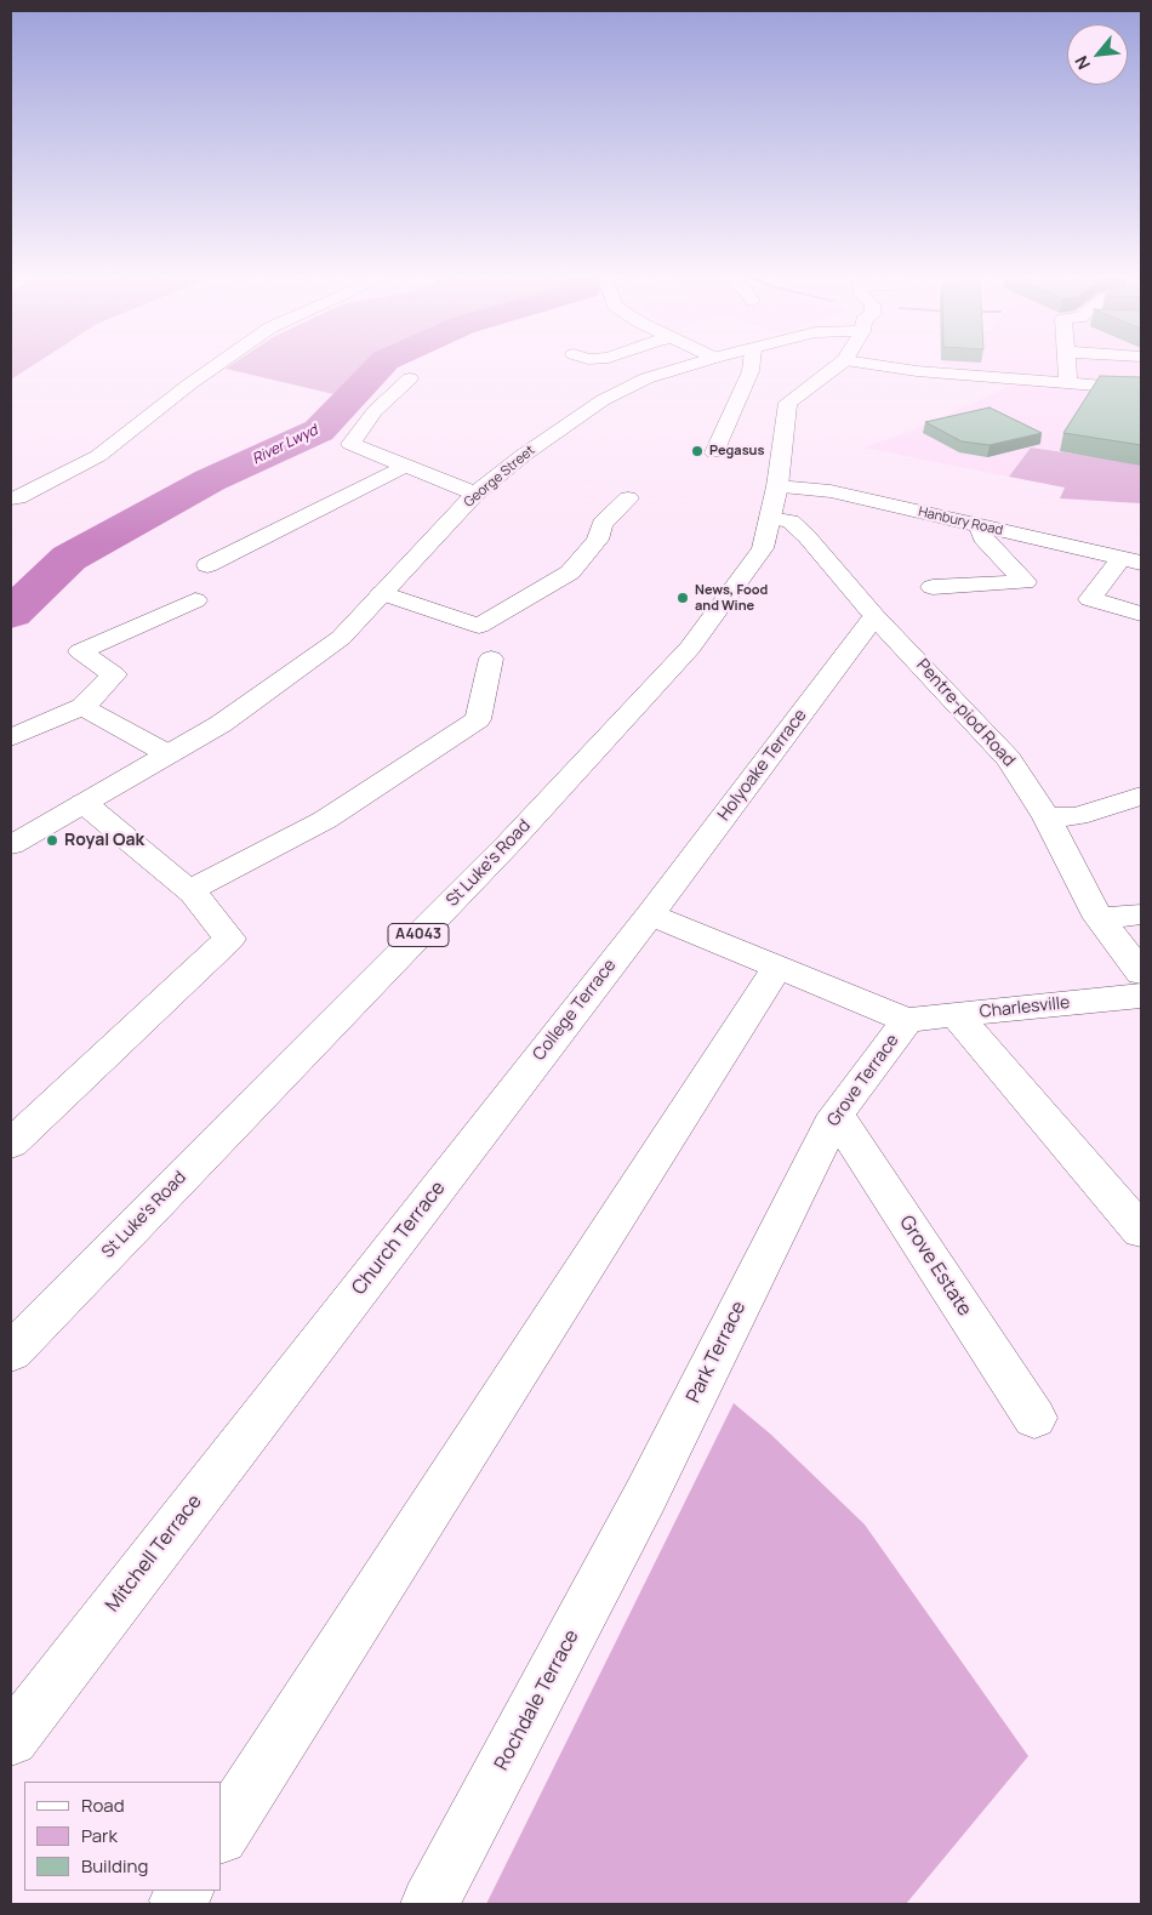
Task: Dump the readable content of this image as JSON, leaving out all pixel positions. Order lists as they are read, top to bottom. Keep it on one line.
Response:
{"streets":{"street":["George Street","Hanbury Road","Pentre-piod Road","Holyoake Terrace","St Luke's Road","A4043","Charlesville","College Terrace","Grove Terrace","Church Terrace","Grove Estate","Park Terrace","Mitchell Terrace","Rochdale Terrace"]},"crossings":[["Hanbury Road","St Luke's Road"],["Pentre-piod Road","Holyoake Terrace"],["Pentre-piod Road","St Luke's Road"],["Holyoake Terrace","College Terrace"],["Charlesville","Grove Terrace"],["College Terrace","Church Terrace"],["Grove Terrace","Grove Estate"],["Grove Terrace","Park Terrace"],["Church Terrace","Mitchell Terrace"],["Park Terrace","Rochdale Terrace"]],"water":["River Lwyd"],"places":["Pegasus","News, Food and Wine","Royal Oak"],"legend":["Road","Park","Building"],"north":"bottom left"}
